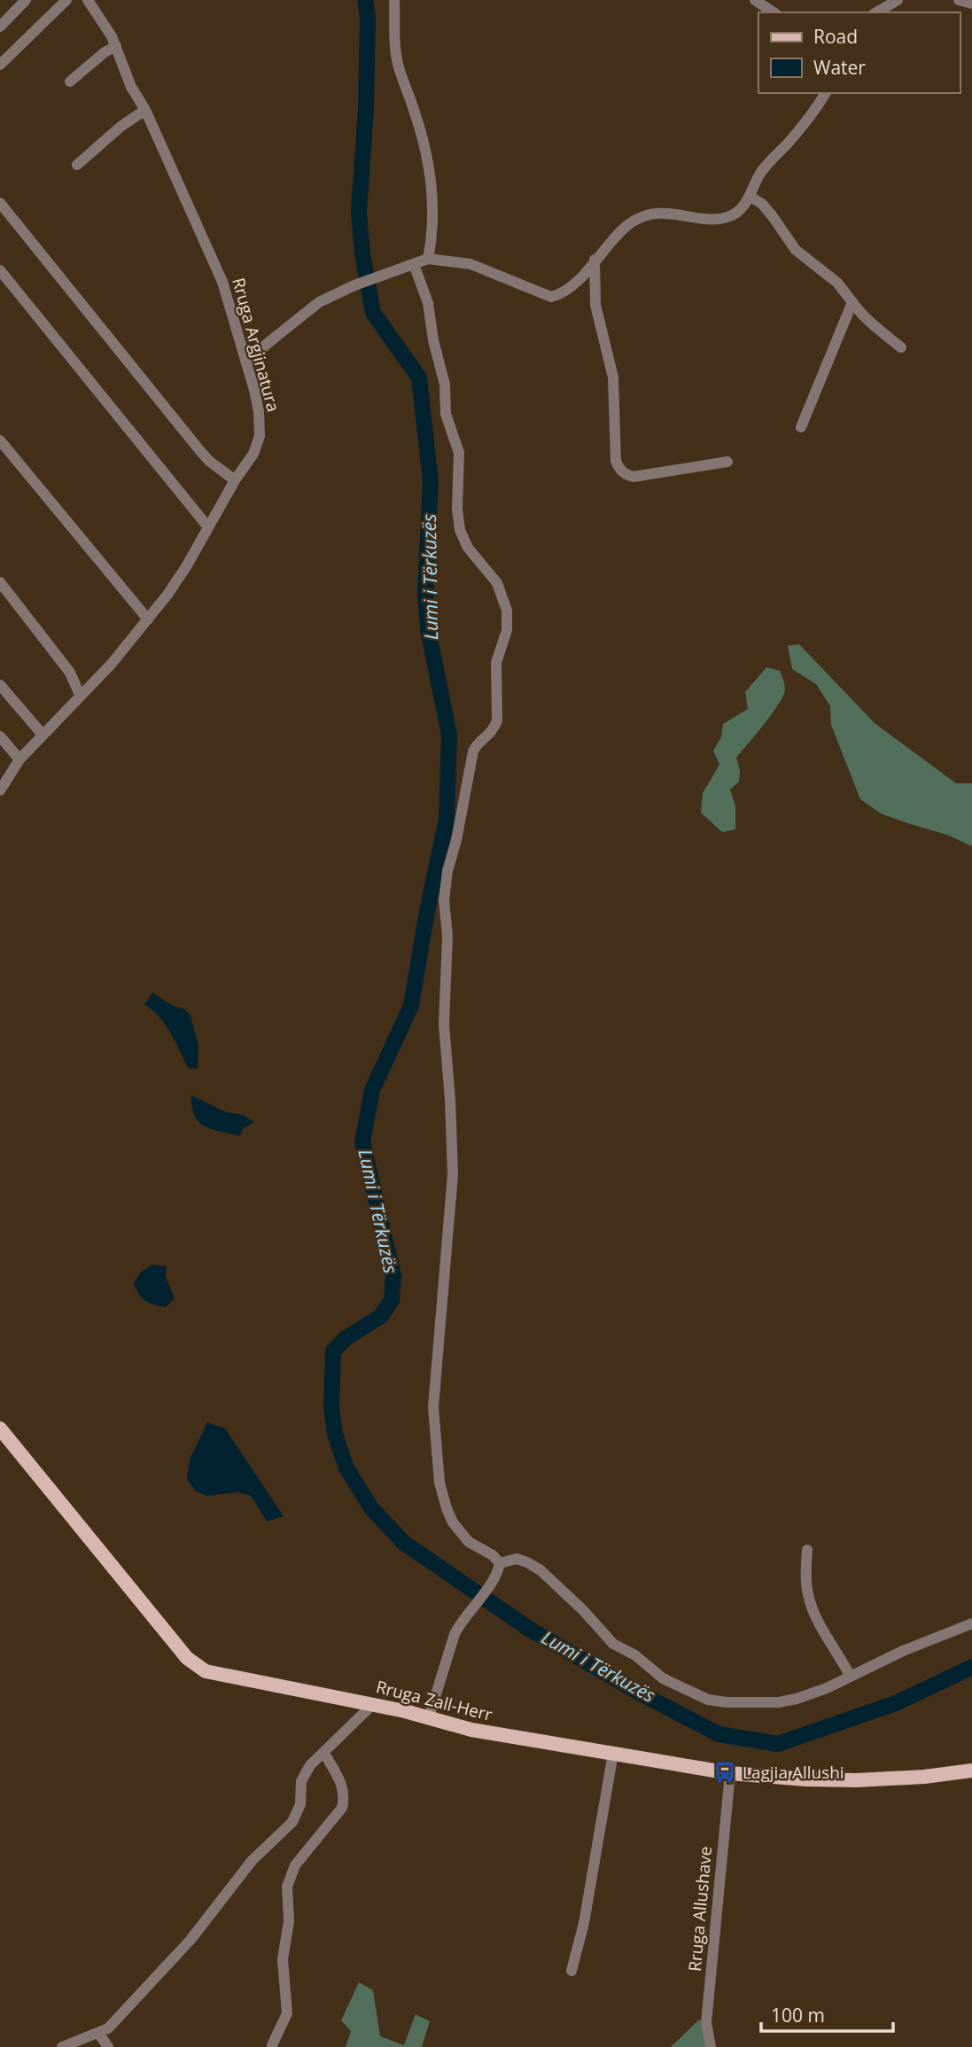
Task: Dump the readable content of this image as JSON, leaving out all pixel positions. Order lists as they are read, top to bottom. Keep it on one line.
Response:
{"streets":{"main road":["Rruga Zall-Herr"],"street":["Rruga Argjinatura","Rruga Allushave"]},"crossings":[["Rruga Zall-Herr","Rruga Allushave"]],"water":["Lumi i Tërkuzës"],"places":{"bus stop":["Lagjia Allushi"]},"legend":["Road","Water"],"scale_bar":"100 m"}
